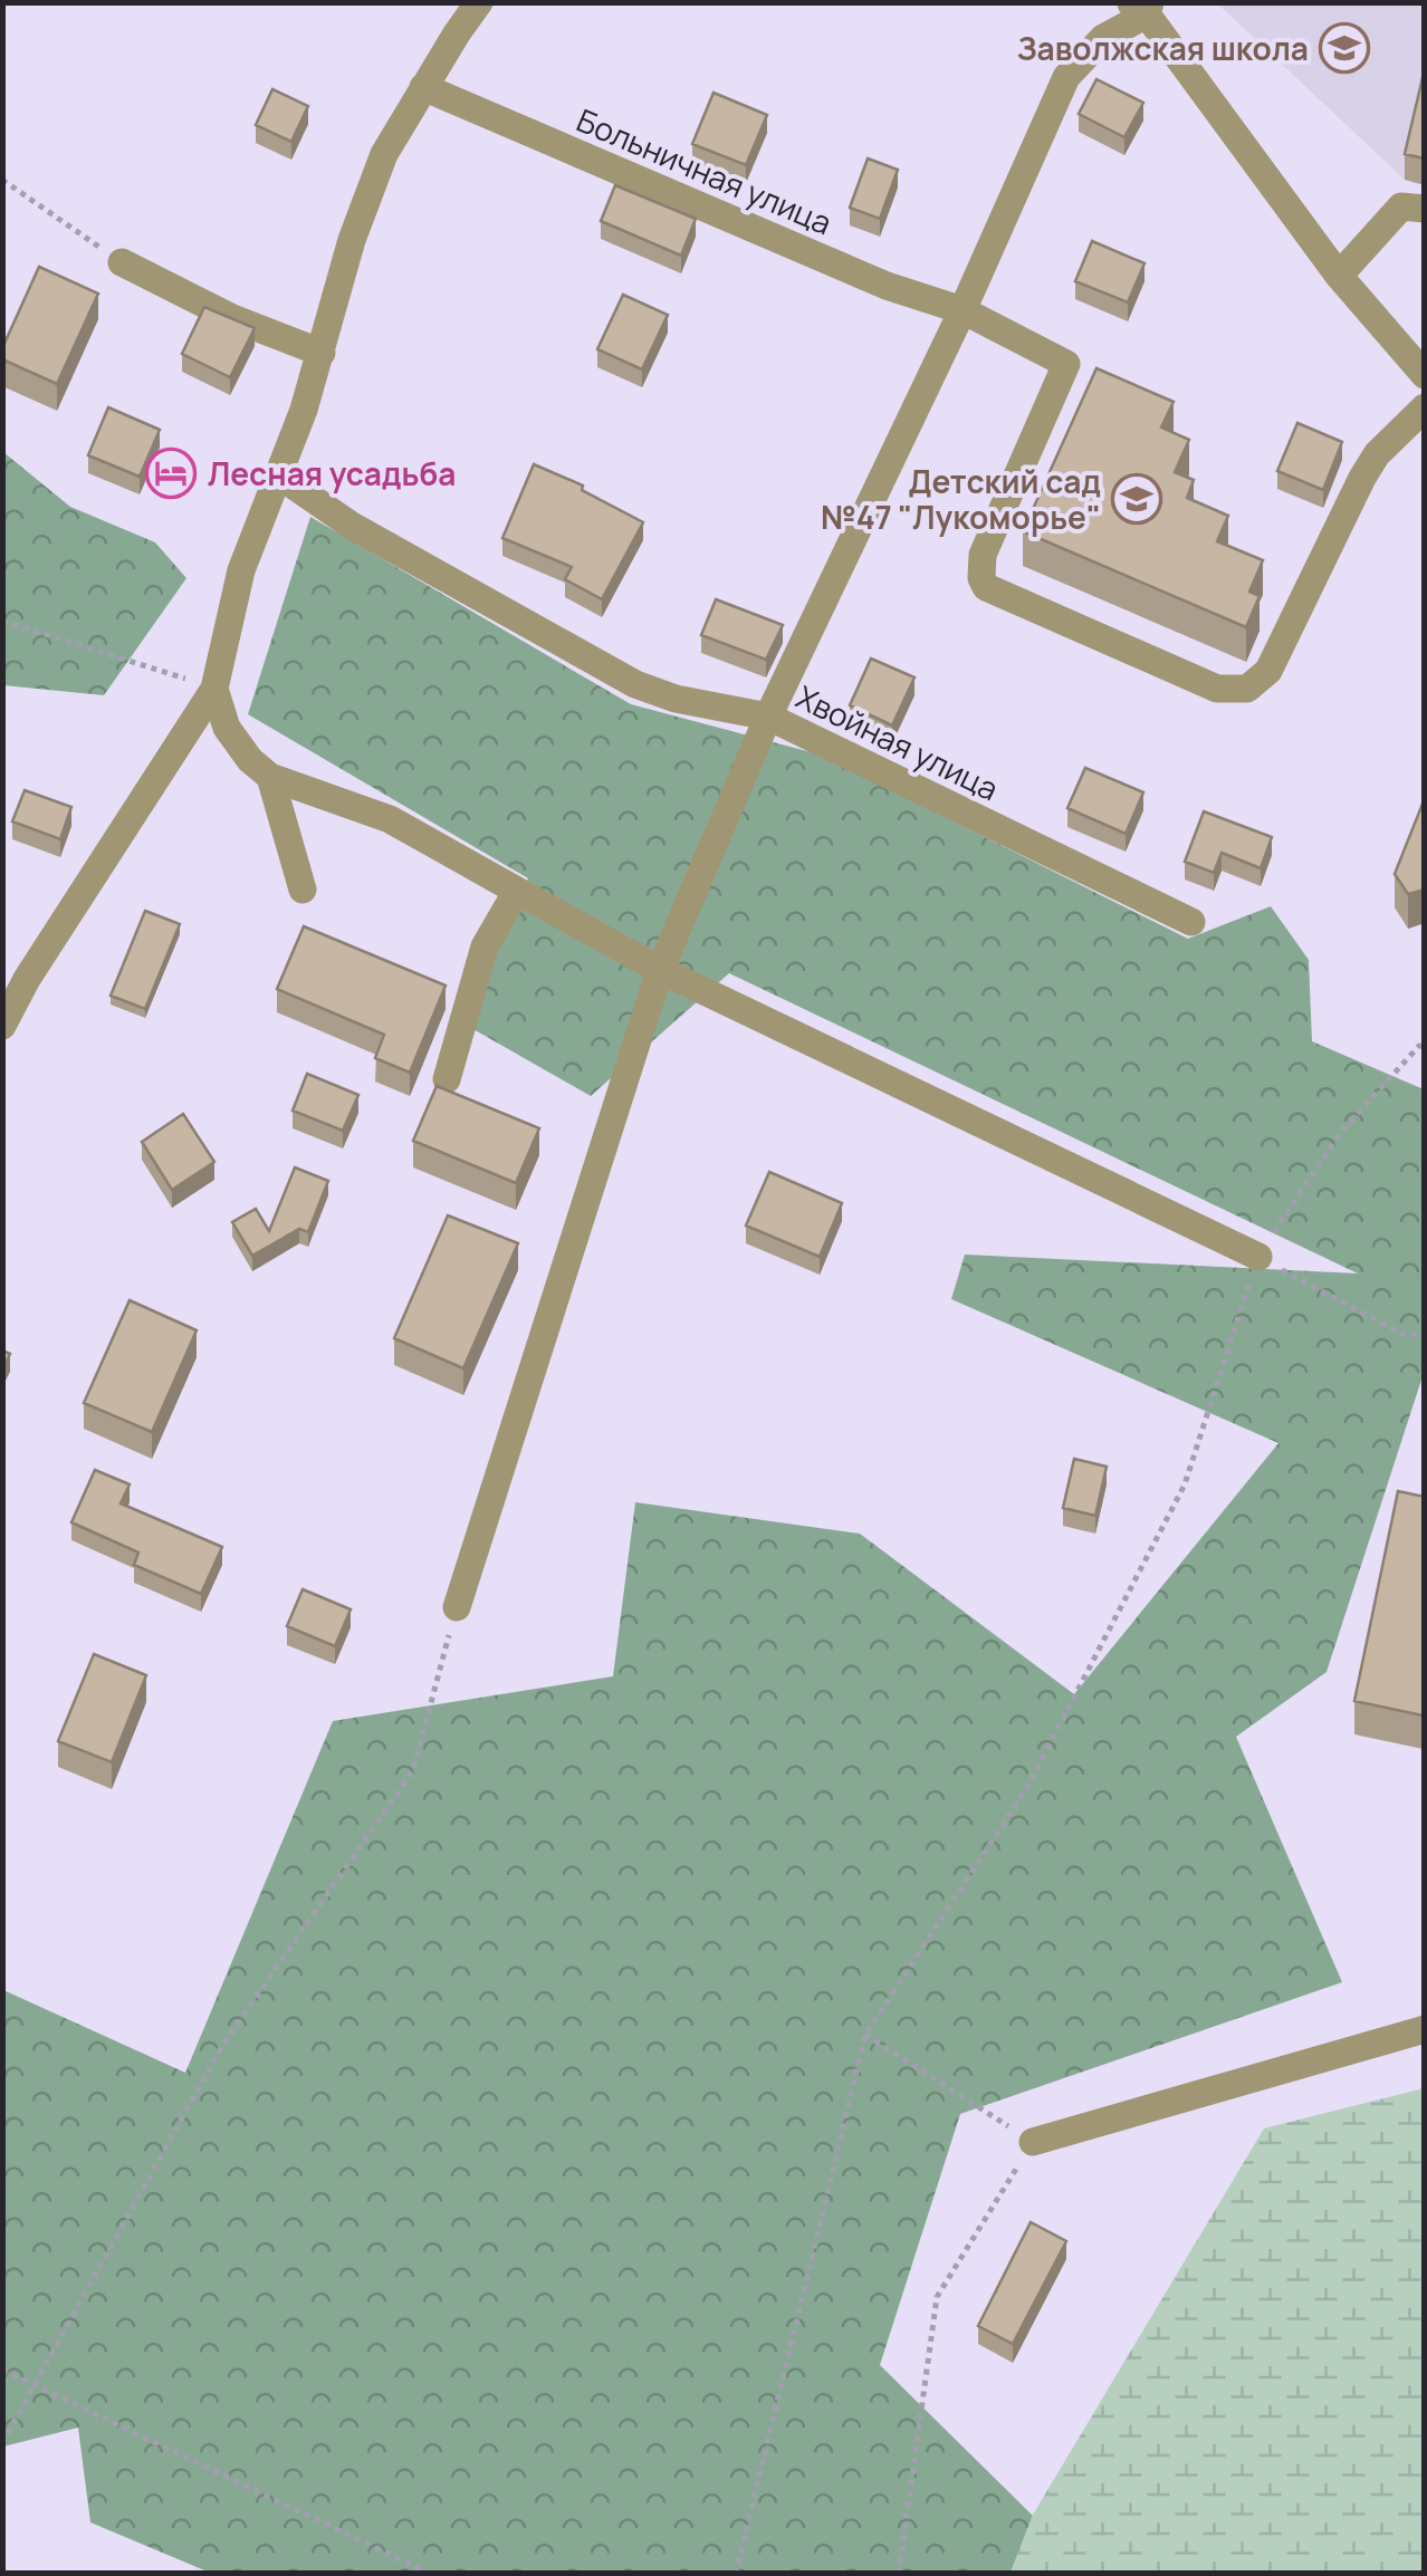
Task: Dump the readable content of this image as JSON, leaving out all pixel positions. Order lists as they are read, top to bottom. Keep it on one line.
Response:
{"streets":{"street":["Больничная улица","Хвойная улица"]},"places":{"school or university":["Заволжская школа","Детский сад №47 \"Лукоморье\""],"hotel":["Лесная усадьба"]}}
